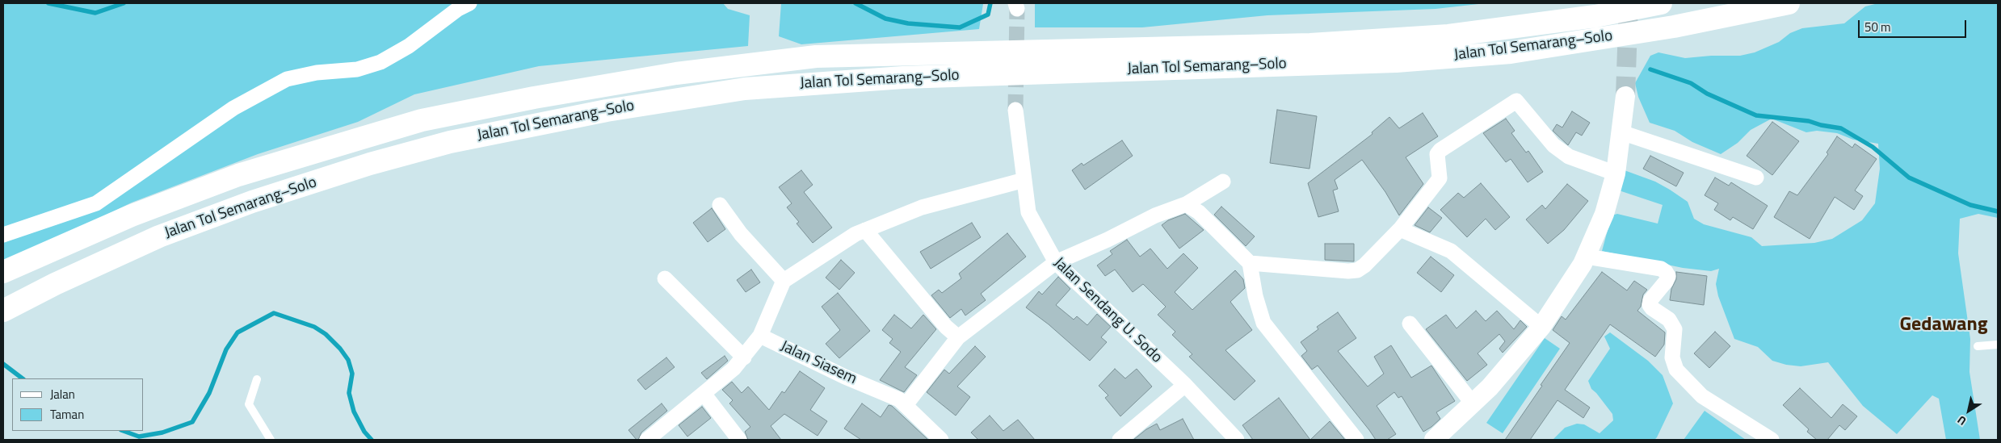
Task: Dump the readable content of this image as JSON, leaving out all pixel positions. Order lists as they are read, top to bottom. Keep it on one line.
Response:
{"streets":{"highway":["Jalan Tol Semarang–Solo"],"street":["Jalan Sendang U. Sodo","Jalan Siasem"]},"districts":["Gedawang"],"legend":["Jalan","Taman"],"scale_bar":"50 m","north":"bottom left"}
